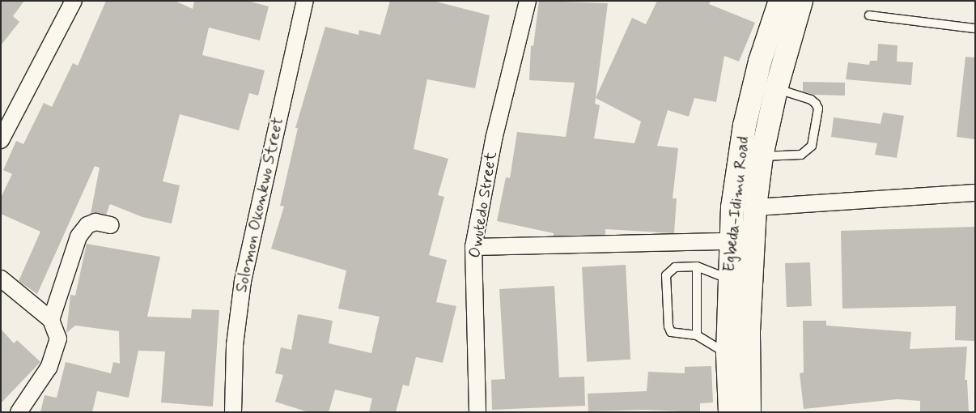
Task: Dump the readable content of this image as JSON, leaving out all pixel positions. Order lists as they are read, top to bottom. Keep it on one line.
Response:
{"streets":{"main road":["Egbeda-Idimu Road"],"street":["Solomon Okonkwo Street","Owutedo Street"]}}
